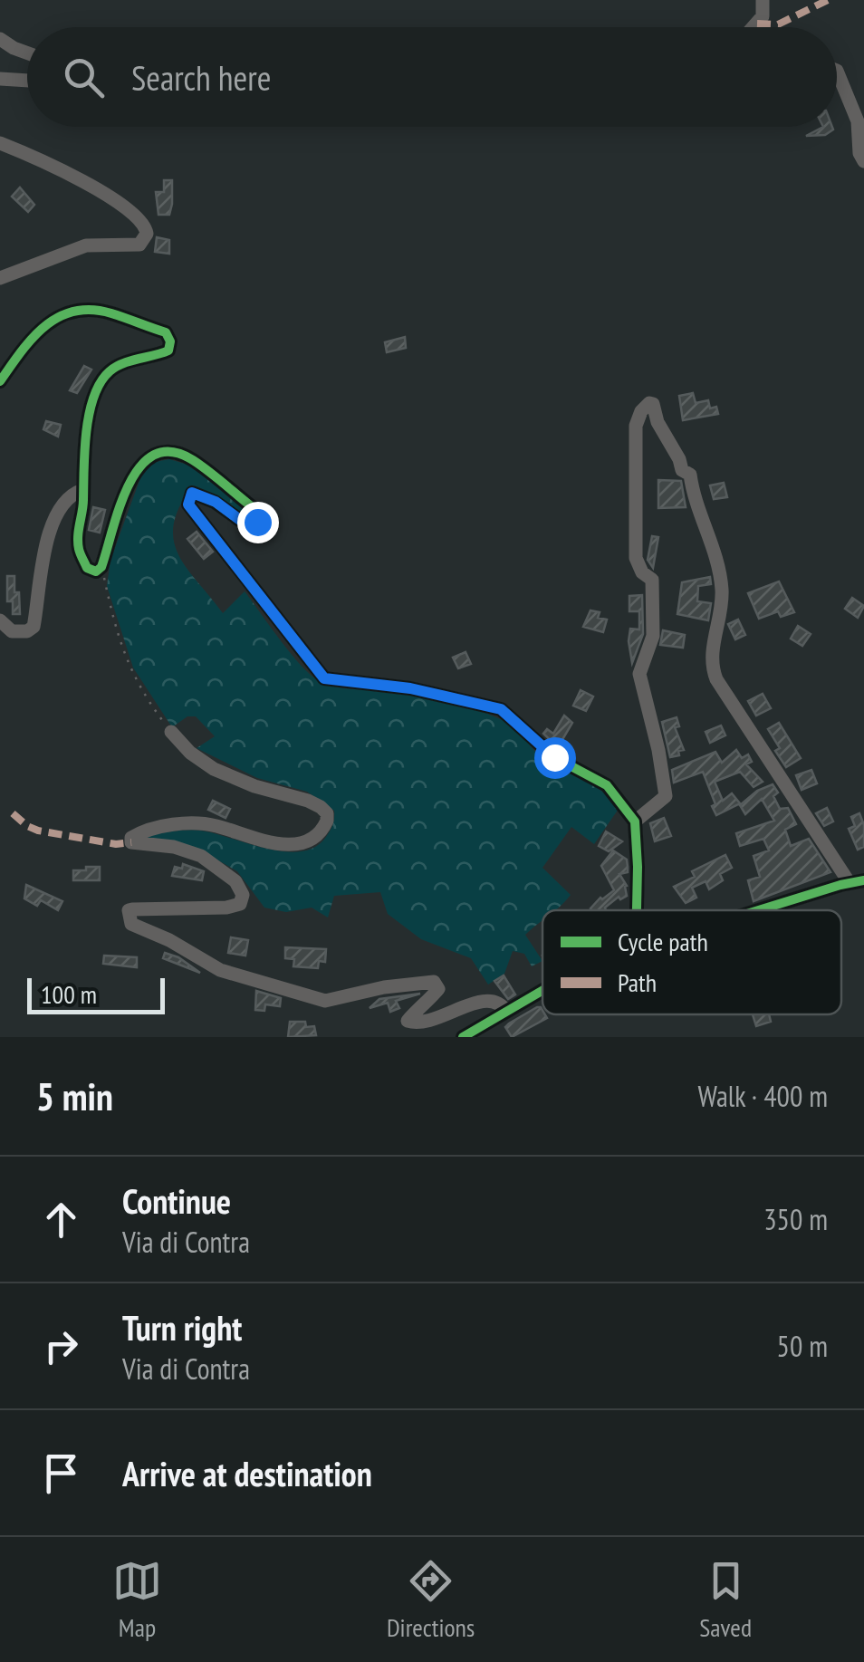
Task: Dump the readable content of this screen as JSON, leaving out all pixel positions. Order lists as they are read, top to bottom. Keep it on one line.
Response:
{"legend":["Cycle path","Path"],"scale_bar":"100 m","page":{"search":"Search here","scale":"100 m","heading":["5 min","Walk · 400 m"],"list":[["Continue","Via di Contra","350 m"],["Turn right","Via di Contra","50 m"],"Arrive at destination"],"nav":["Map","Directions","Saved"]}}
